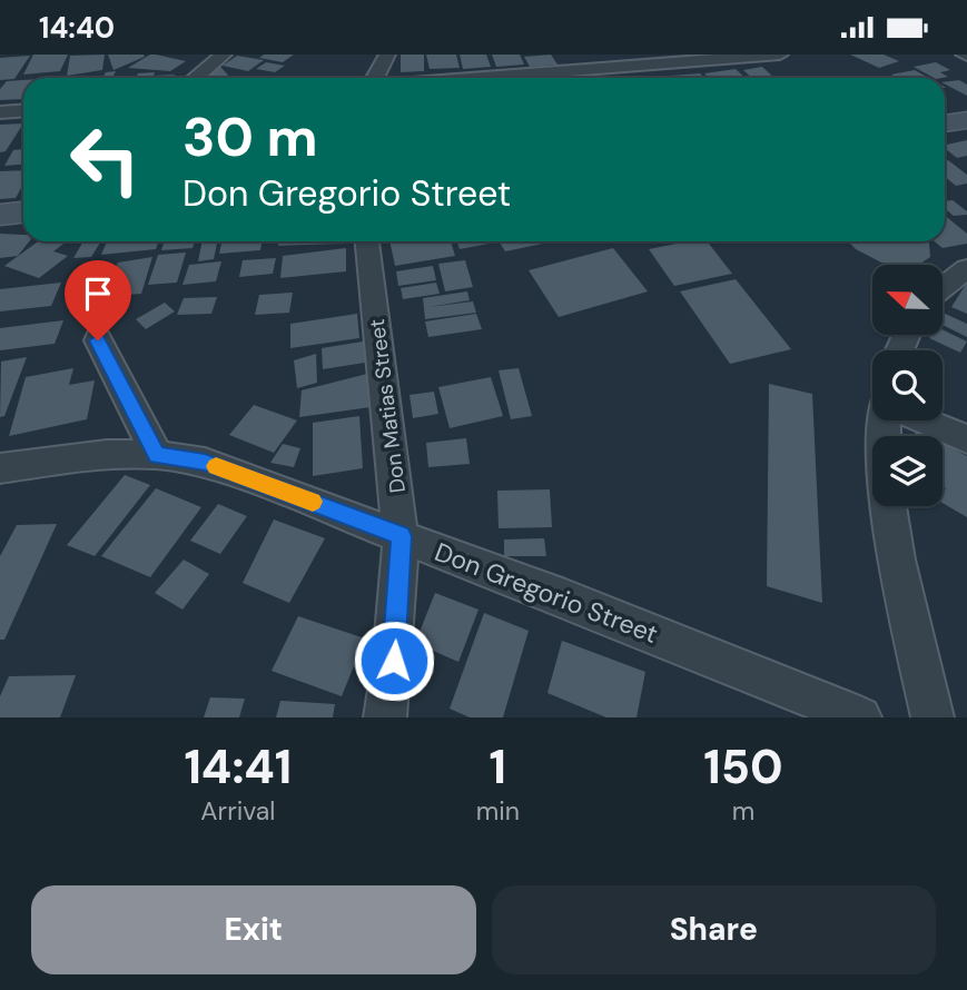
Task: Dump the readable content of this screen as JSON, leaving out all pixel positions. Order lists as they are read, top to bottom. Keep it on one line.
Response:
{"streets":{"street":["Don Matias Street","Don Gregorio Street"]},"crossings":[["Don Matias Street","Don Gregorio Street"]],"north":"left","page":{"status":"14:40","turn":["30 m","Don Gregorio Street"],"eta":["14:41","Arrival","1","min","150","m"],"buttons":["Exit","Share"]}}
